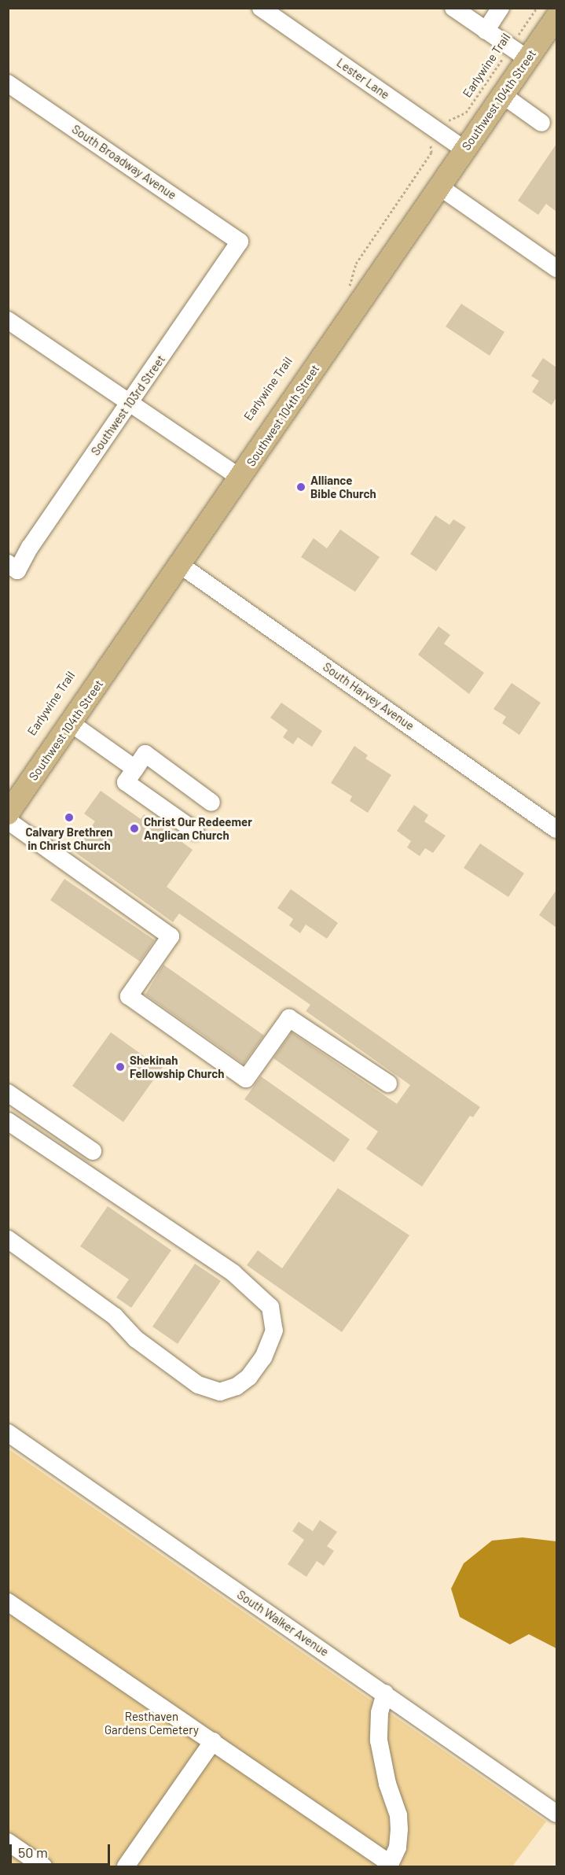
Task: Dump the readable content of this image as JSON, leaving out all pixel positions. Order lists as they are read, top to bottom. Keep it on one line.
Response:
{"streets":{"main road":["Southwest 104th Street"],"street":["Lester Lane","South Broadway Avenue","Southwest 103rd Street","South Harvey Avenue","South Walker Avenue"],"path":["Earlywine Trail"]},"crossings":[["Earlywine Trail","Lester Lane"],["Earlywine Trail","Southwest 104th Street"],["Lester Lane","Southwest 104th Street"],["Southwest 104th Street","South Harvey Avenue"],["South Broadway Avenue","Southwest 103rd Street"]],"parks":["Resthaven Gardens Cemetery"],"places":["Alliance Bible Church","Calvary Brethren in Christ Church","Christ Our Redeemer Anglican Church","Shekinah Fellowship Church"],"scale_bar":"50 m"}
